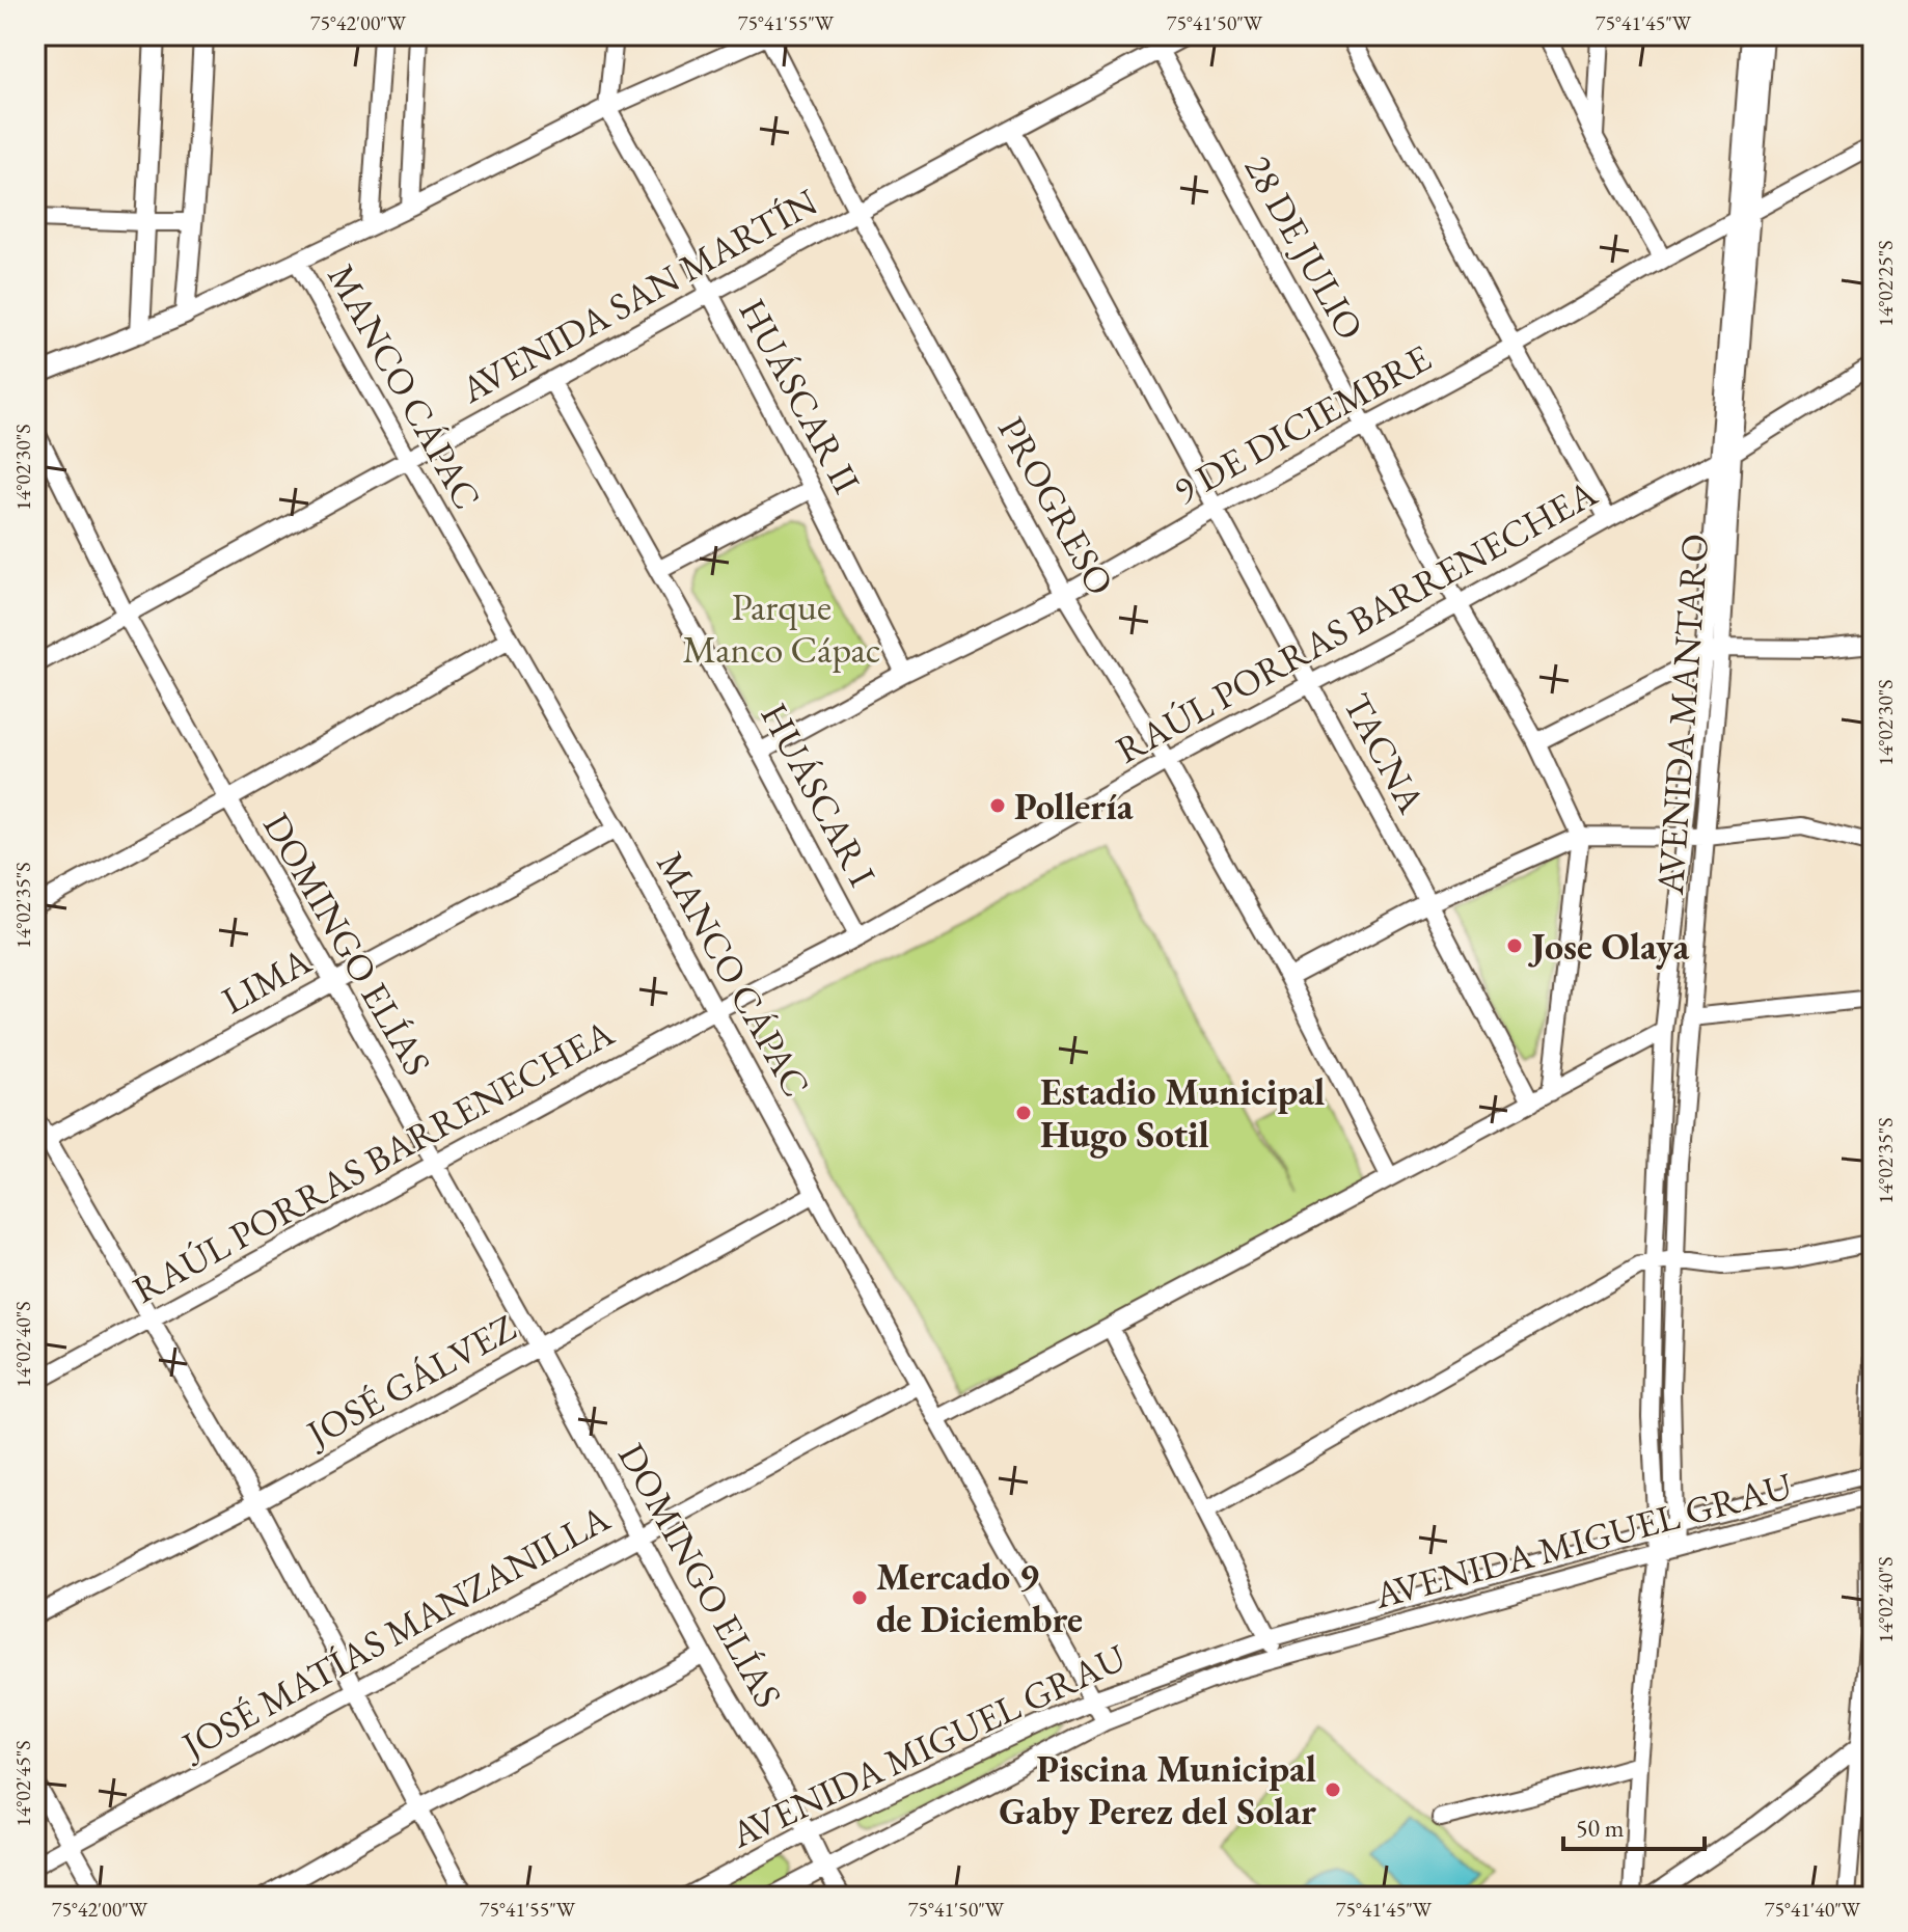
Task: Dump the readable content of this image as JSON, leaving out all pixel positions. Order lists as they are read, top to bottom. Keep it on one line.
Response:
{"streets":{"street":["28 DE JULIO","AVENIDA SAN MARTÍN","MANCO CÁPAC","HUÁSCAR II","9 DE DICIEMBRE","PROGRESO","RAÚL PORRAS BARRENECHEA","AVENIDA MANTARO","TACNA","HUÁSCAR I","DOMINGO ELÍAS","LIMA","JOSÉ GÁLVEZ","AVENIDA MIGUEL GRAU","JOSÉ MATÍAS MANZANILLA"]},"crossings":[["28 DE JULIO","AVENIDA SAN MARTÍN"],["28 DE JULIO","9 DE DICIEMBRE"],["28 DE JULIO","RAÚL PORRAS BARRENECHEA"],["AVENIDA SAN MARTÍN","MANCO CÁPAC"],["AVENIDA SAN MARTÍN","HUÁSCAR II"],["AVENIDA SAN MARTÍN","PROGRESO"],["AVENIDA SAN MARTÍN","TACNA"],["AVENIDA SAN MARTÍN","HUÁSCAR I"],["AVENIDA SAN MARTÍN","DOMINGO ELÍAS"],["MANCO CÁPAC","RAÚL PORRAS BARRENECHEA"],["MANCO CÁPAC","LIMA"],["MANCO CÁPAC","JOSÉ GÁLVEZ"],["MANCO CÁPAC","AVENIDA MIGUEL GRAU"],["MANCO CÁPAC","JOSÉ MATÍAS MANZANILLA"],["HUÁSCAR II","9 DE DICIEMBRE"],["9 DE DICIEMBRE","PROGRESO"],["9 DE DICIEMBRE","TACNA"],["9 DE DICIEMBRE","HUÁSCAR I"],["PROGRESO","RAÚL PORRAS BARRENECHEA"],["RAÚL PORRAS BARRENECHEA","AVENIDA MANTARO"],["RAÚL PORRAS BARRENECHEA","TACNA"],["RAÚL PORRAS BARRENECHEA","HUÁSCAR I"],["RAÚL PORRAS BARRENECHEA","DOMINGO ELÍAS"],["AVENIDA MANTARO","AVENIDA MIGUEL GRAU"],["DOMINGO ELÍAS","LIMA"],["DOMINGO ELÍAS","JOSÉ GÁLVEZ"],["DOMINGO ELÍAS","AVENIDA MIGUEL GRAU"],["DOMINGO ELÍAS","JOSÉ MATÍAS MANZANILLA"]],"parks":["Parque Manco Cápac"],"places":["Pollería","Jose Olaya","Estadio Municipal Hugo Sotil","Mercado 9 de Diciembre","Piscina Municipal Gaby Perez del Solar"],"scale_bar":"50 m","coordinates":["75°42'00\"W","75°41'55\"W","75°41'50\"W","75°41'45\"W","14°02'25\"S","14°02'30\"S","14°02'35\"S","14°02'40\"S","14°02'45\"S","75°41'40\"W"]}
